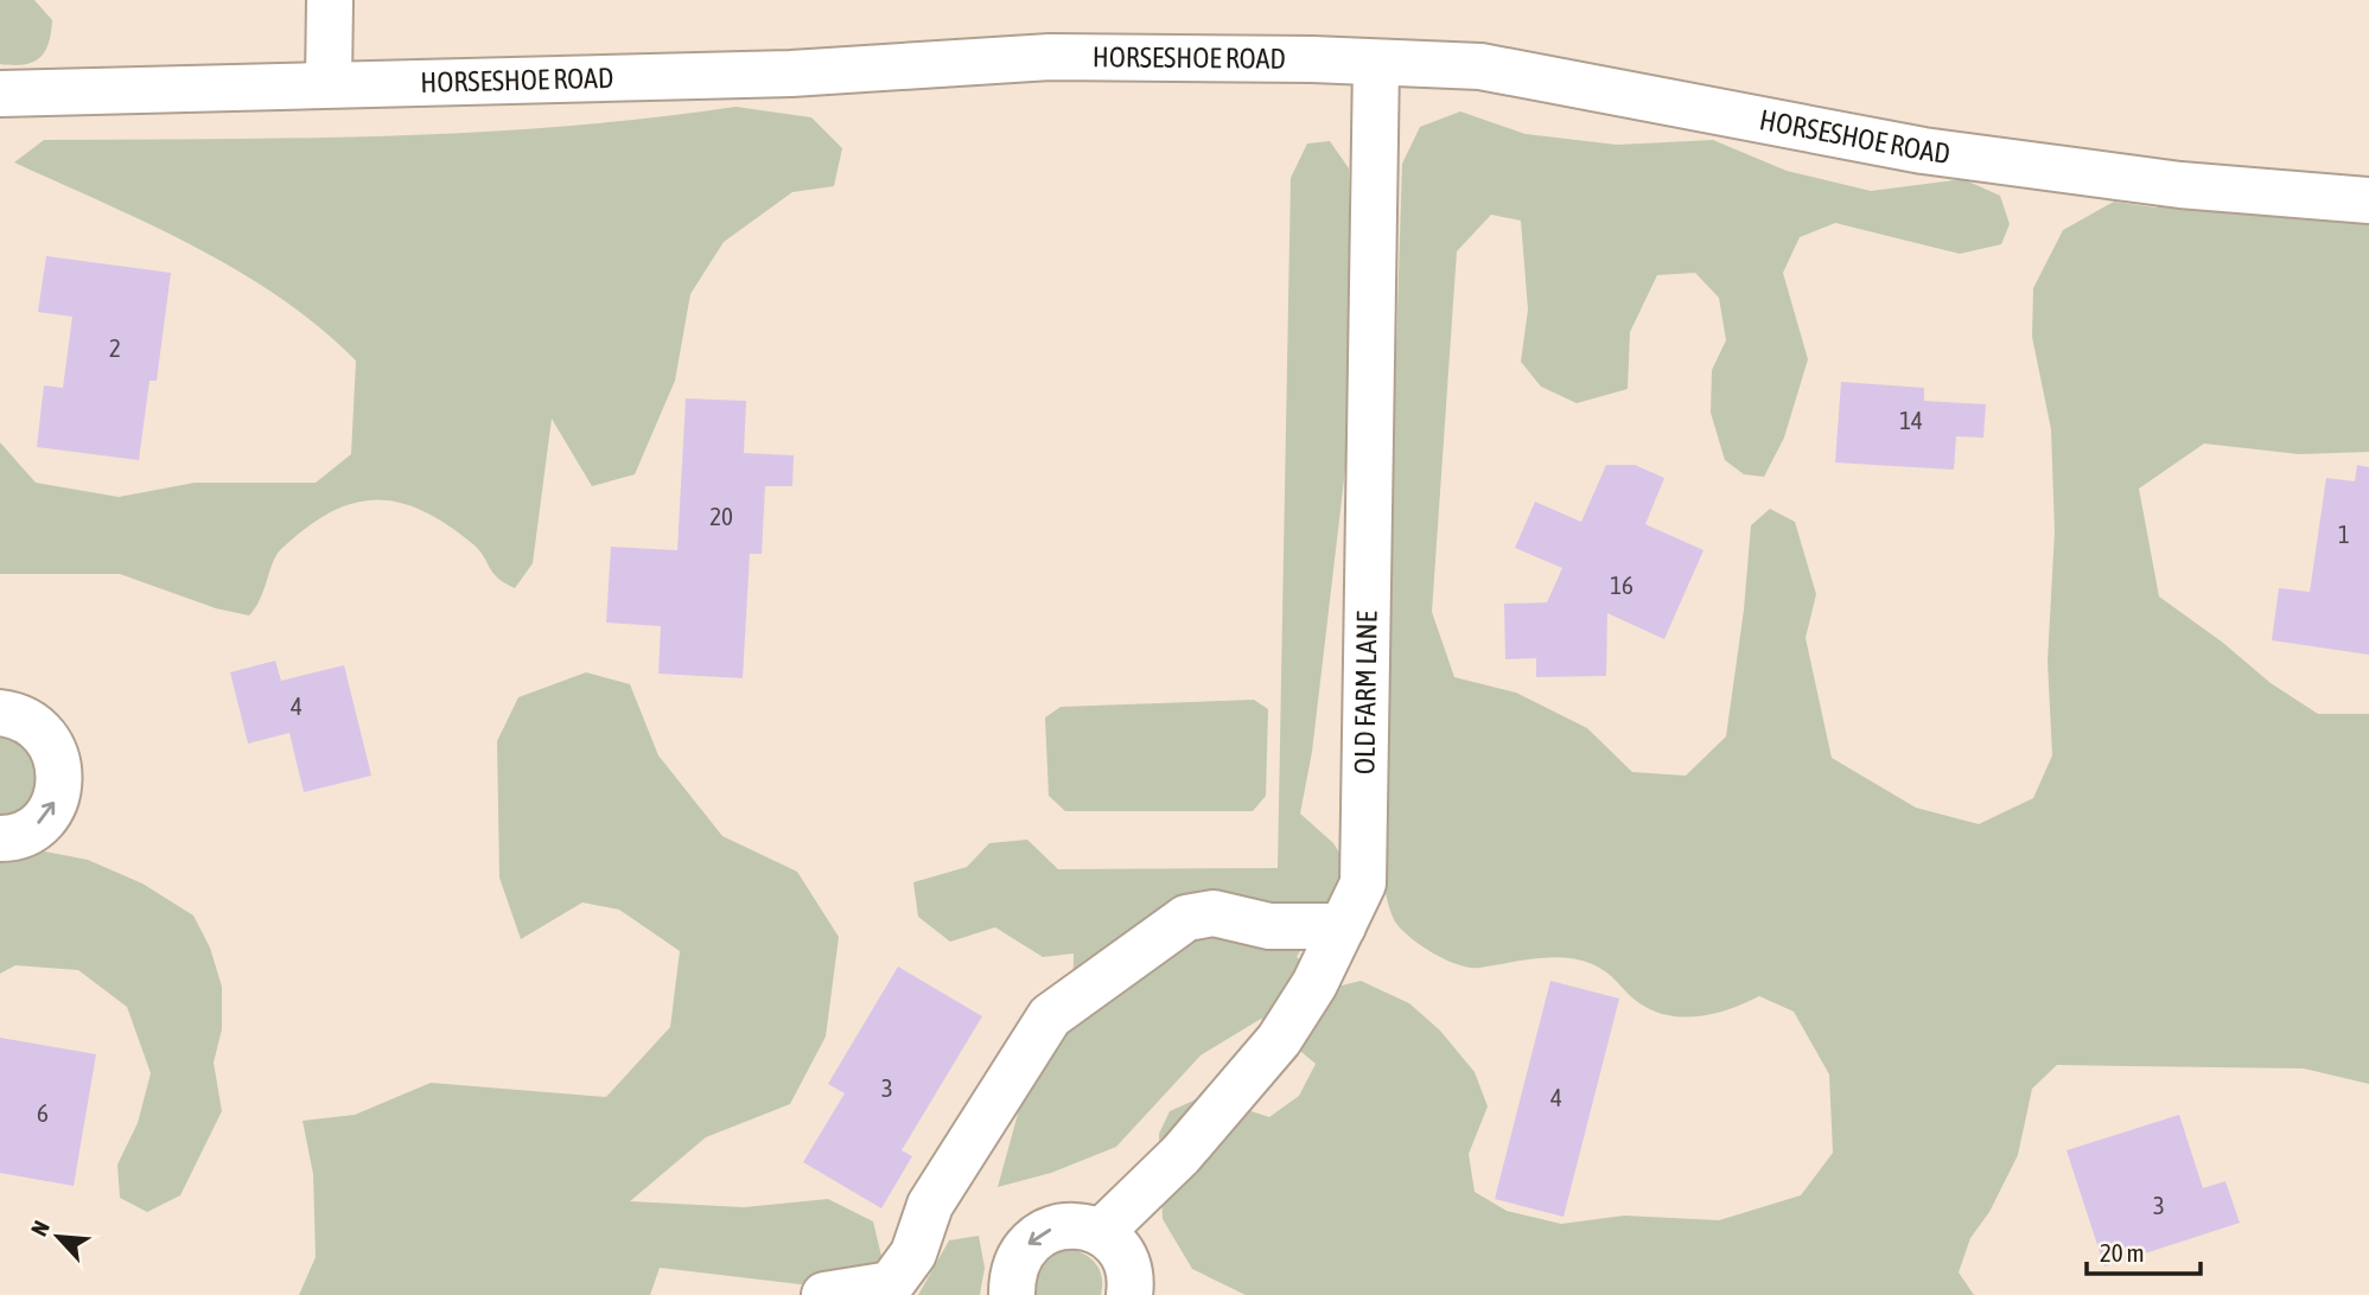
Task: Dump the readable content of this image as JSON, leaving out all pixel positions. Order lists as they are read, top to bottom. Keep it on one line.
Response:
{"streets":{"street":["HORSESHOE ROAD","OLD FARM LANE"]},"crossings":[["HORSESHOE ROAD","OLD FARM LANE"]],"house_numbers":["2","14","20","1","16","4","3","4","6","3"],"scale_bar":"20 m","north":"top left"}
